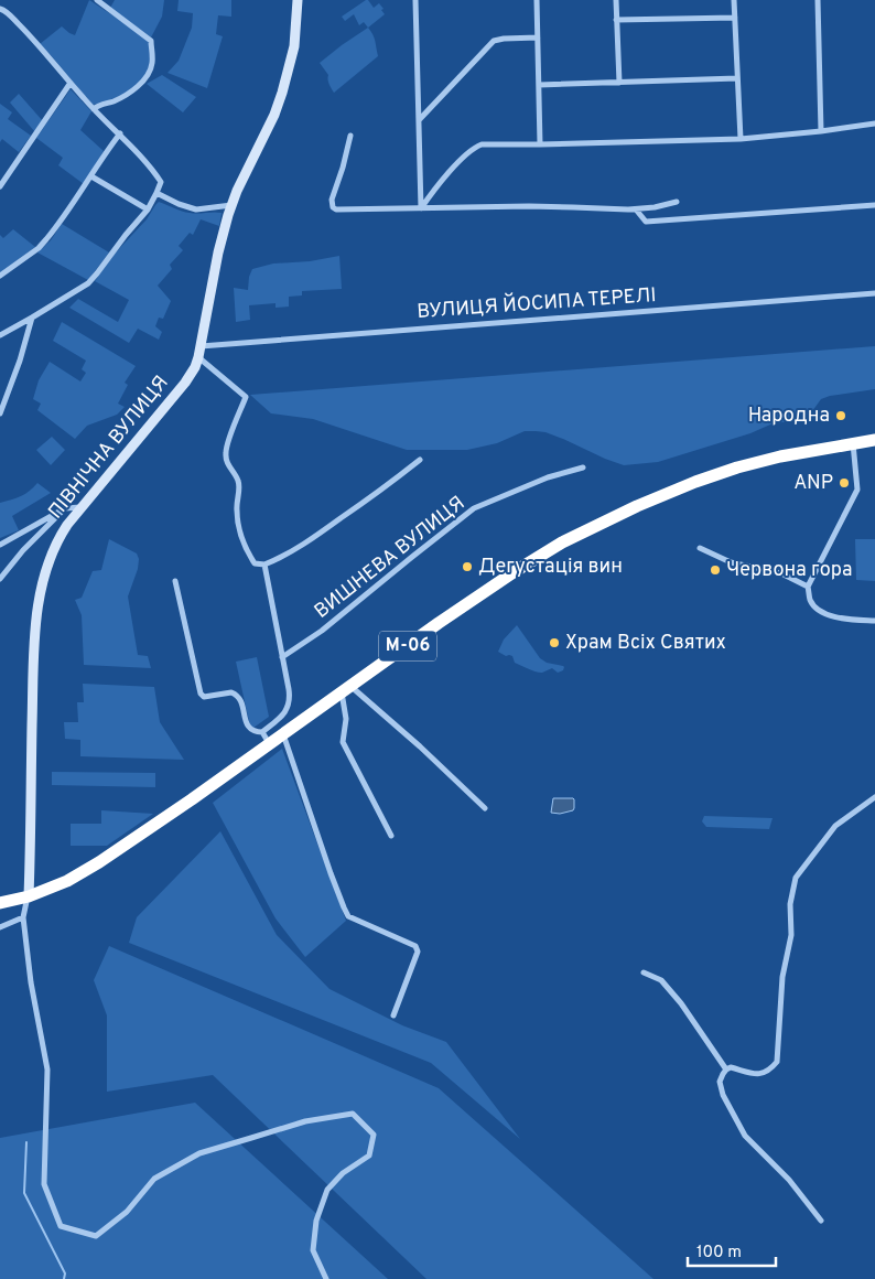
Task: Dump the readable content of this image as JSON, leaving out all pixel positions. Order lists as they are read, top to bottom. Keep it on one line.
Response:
{"streets":{"highway":["М-06"],"street":["ВУЛИЦЯ ЙОСИПА ТЕРЕЛІ","ПІВНІЧНА ВУЛИЦЯ","ВИШНЕВА ВУЛИЦЯ"]},"crossings":[["ВУЛИЦЯ ЙОСИПА ТЕРЕЛІ","ПІВНІЧНА ВУЛИЦЯ"],["ПІВНІЧНА ВУЛИЦЯ","М-06"]],"places":["Народна","ANP","Дегустація вин","Червона гора","Храм Всіх Святих"],"scale_bar":"100 m"}
